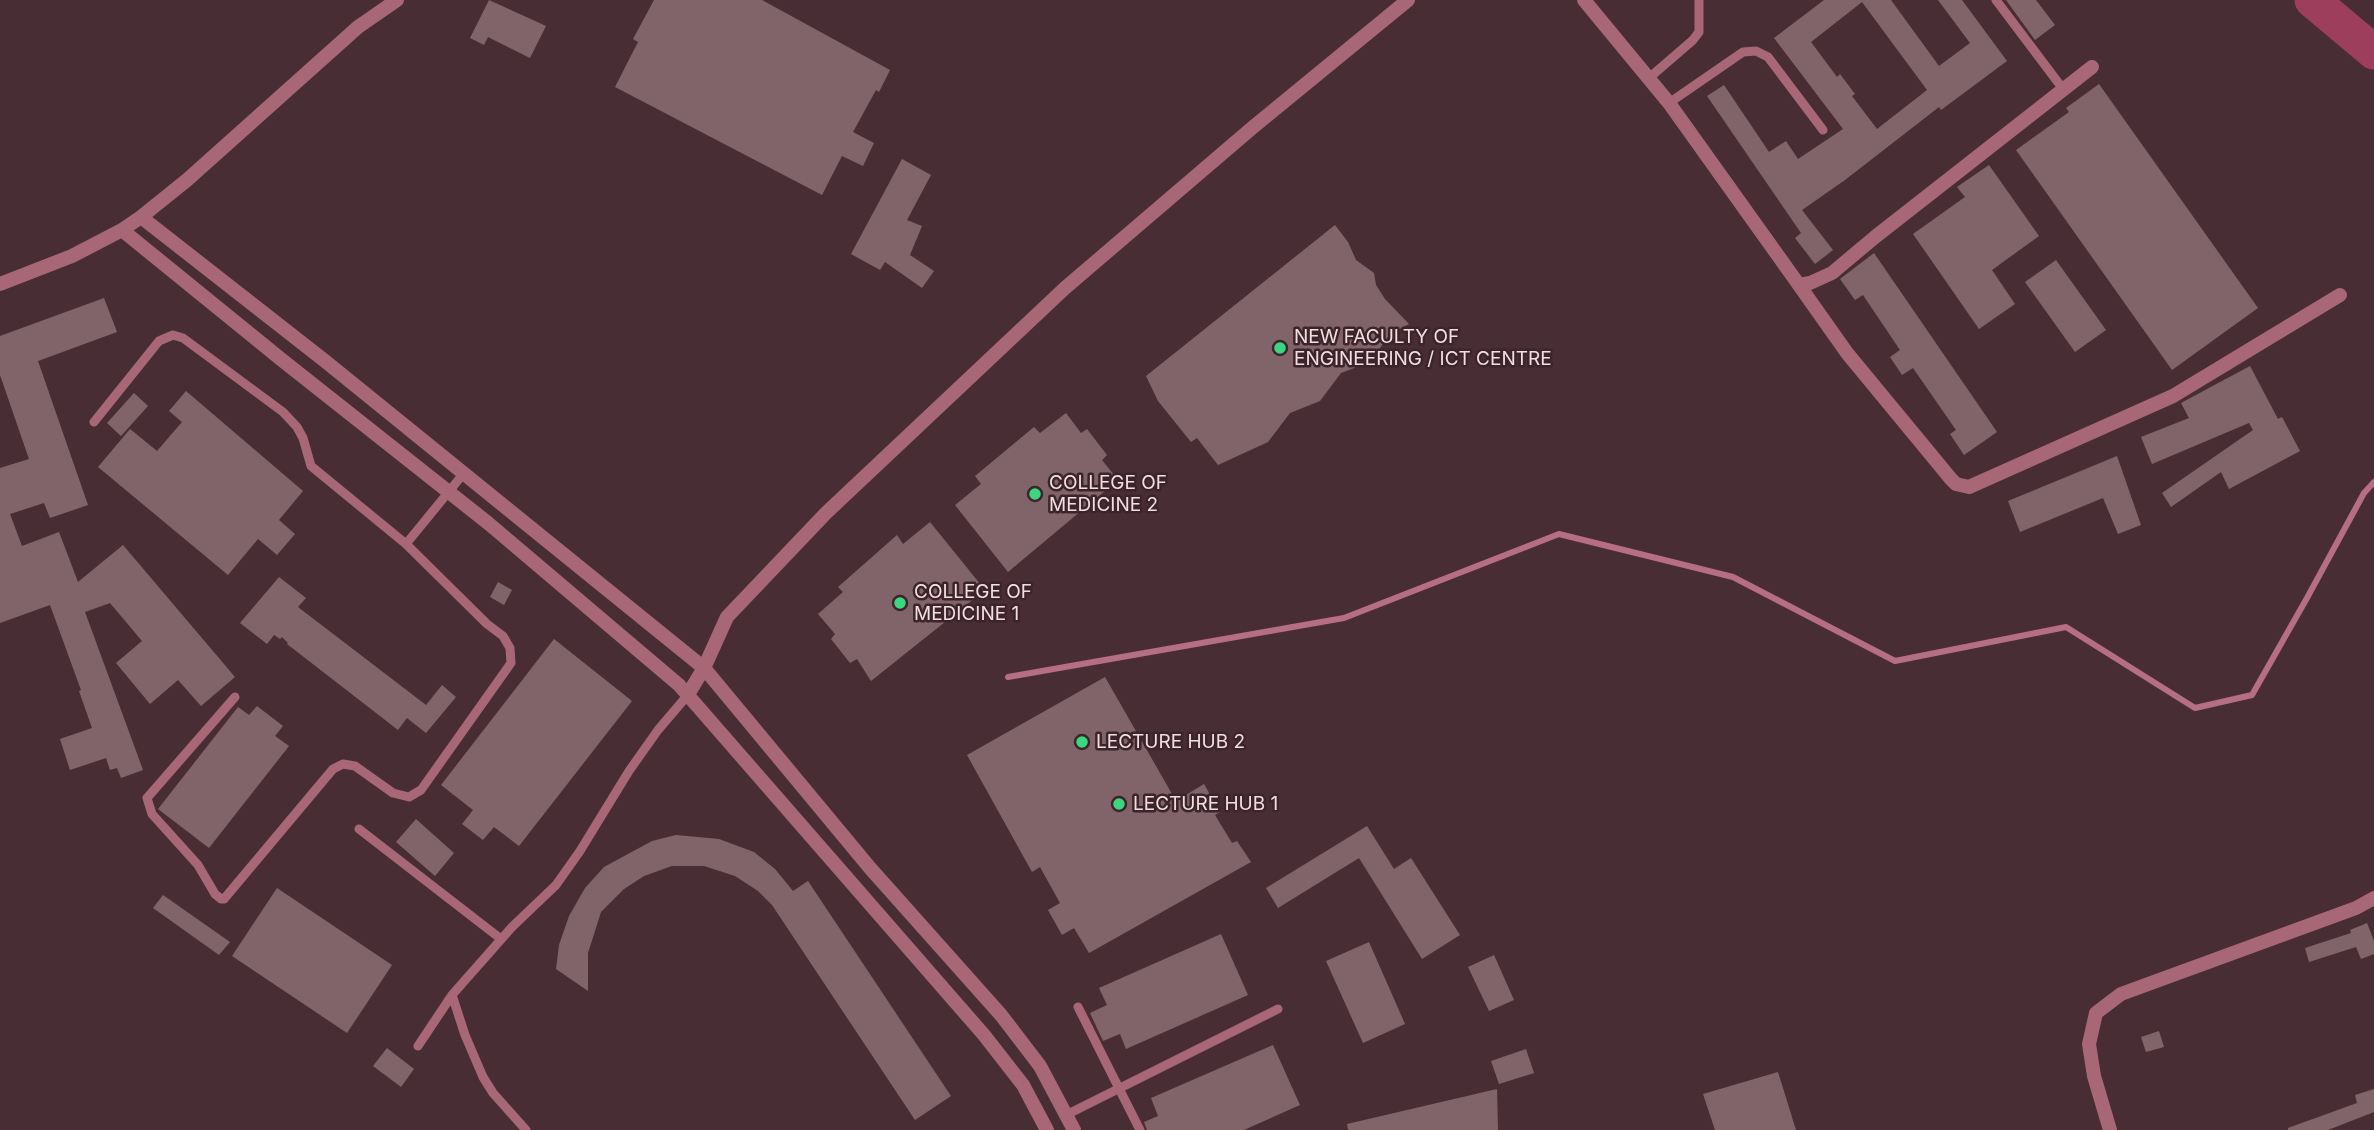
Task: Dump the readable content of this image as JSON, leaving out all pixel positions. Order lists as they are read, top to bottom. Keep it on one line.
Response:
{"places":["NEW FACULTY OF ENGINEERING / ICT CENTRE","COLLEGE OF MEDICINE 2","COLLEGE OF MEDICINE 1","LECTURE HUB 2","LECTURE HUB 1"]}
